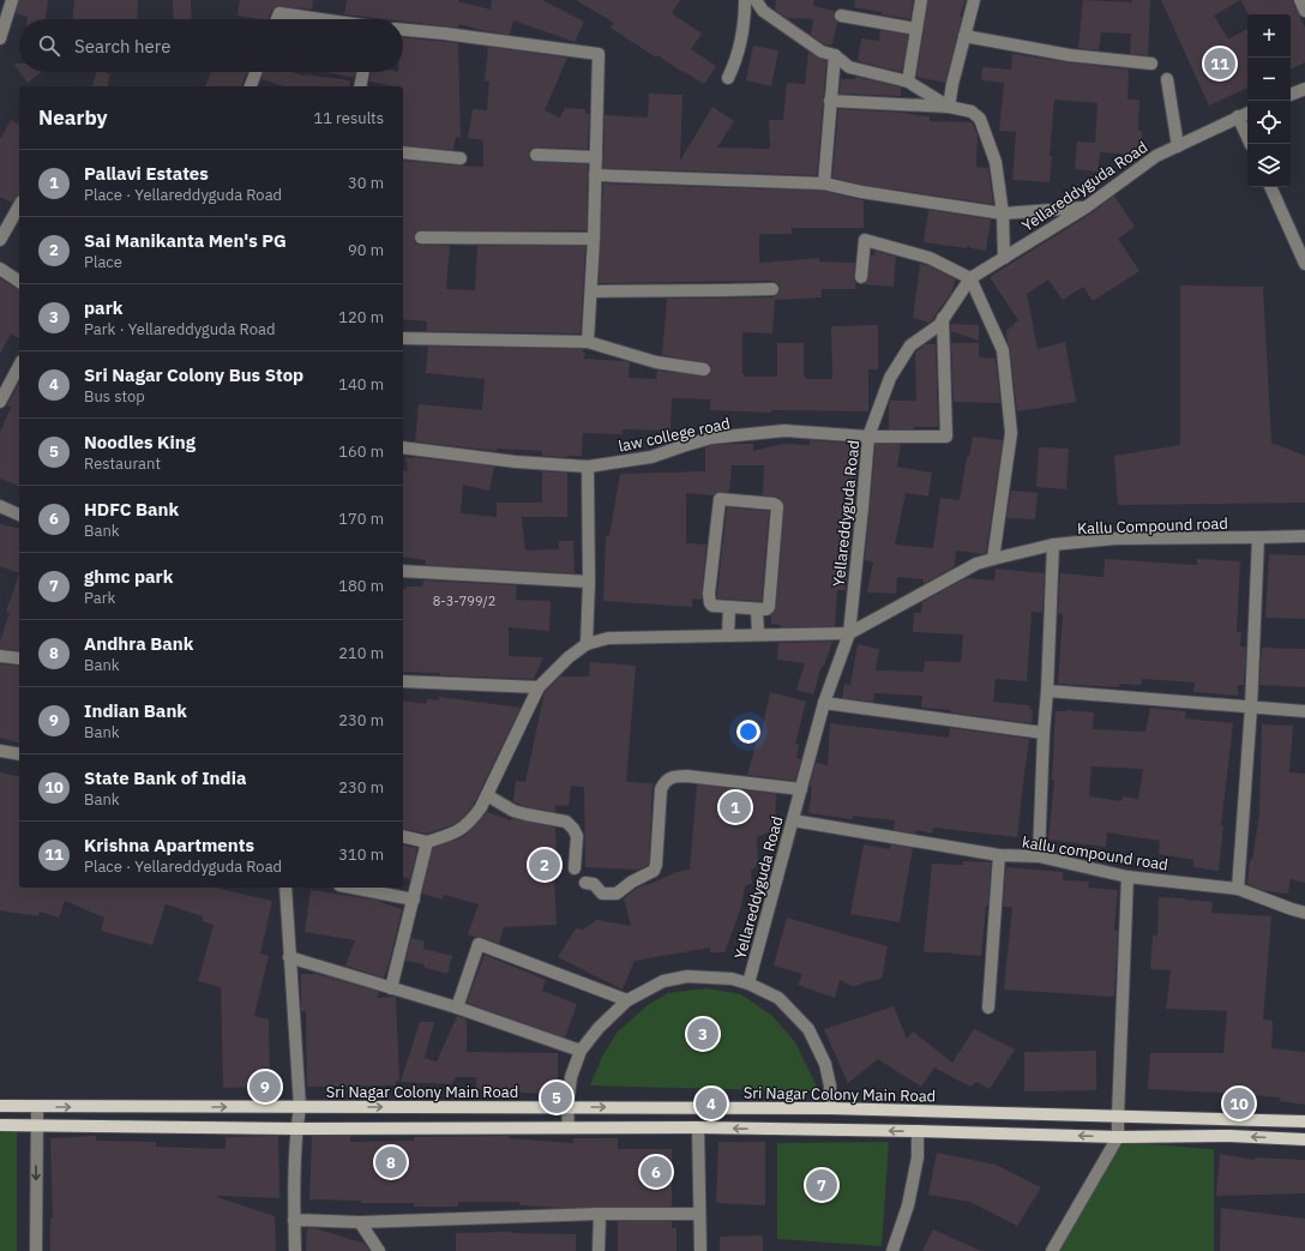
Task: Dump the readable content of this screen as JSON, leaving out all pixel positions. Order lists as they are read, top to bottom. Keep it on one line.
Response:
{"streets":{"main road":["Sri Nagar Colony Main Road"],"street":["Yellareddyguda Road","law college road","Kallu Compound road","kallu compound road"]},"crossings":[["Yellareddyguda Road","law college road"],["Yellareddyguda Road","Kallu Compound road"],["Yellareddyguda Road","kallu compound road"]],"house_numbers":["8-3-799/2"],"page":{"map_buttons":["+","−"],"search":"Search here","pins":["11","1","2","3","9","5","4","10","8","6","7"],"heading":["Nearby","11 results"],"list":[{"mark":"1","name":"Pallavi Estates","note":"Place · Yellareddyguda Road","value":"30 m"},{"mark":"2","name":"Sai Manikanta Men's PG","note":"Place","value":"90 m"},{"mark":"3","name":"park","note":"Park · Yellareddyguda Road","value":"120 m"},{"mark":"4","name":"Sri Nagar Colony Bus Stop","note":"Bus stop","value":"140 m"},{"mark":"5","name":"Noodles King","note":"Restaurant","value":"160 m"},{"mark":"6","name":"HDFC Bank","note":"Bank","value":"170 m"},{"mark":"7","name":"ghmc park","note":"Park","value":"180 m"},{"mark":"8","name":"Andhra Bank","note":"Bank","value":"210 m"},{"mark":"9","name":"Indian Bank","note":"Bank","value":"230 m"},{"mark":"10","name":"State Bank of India","note":"Bank","value":"230 m"},{"mark":"11","name":"Krishna Apartments","note":"Place · Yellareddyguda Road","value":"310 m"}]}}
